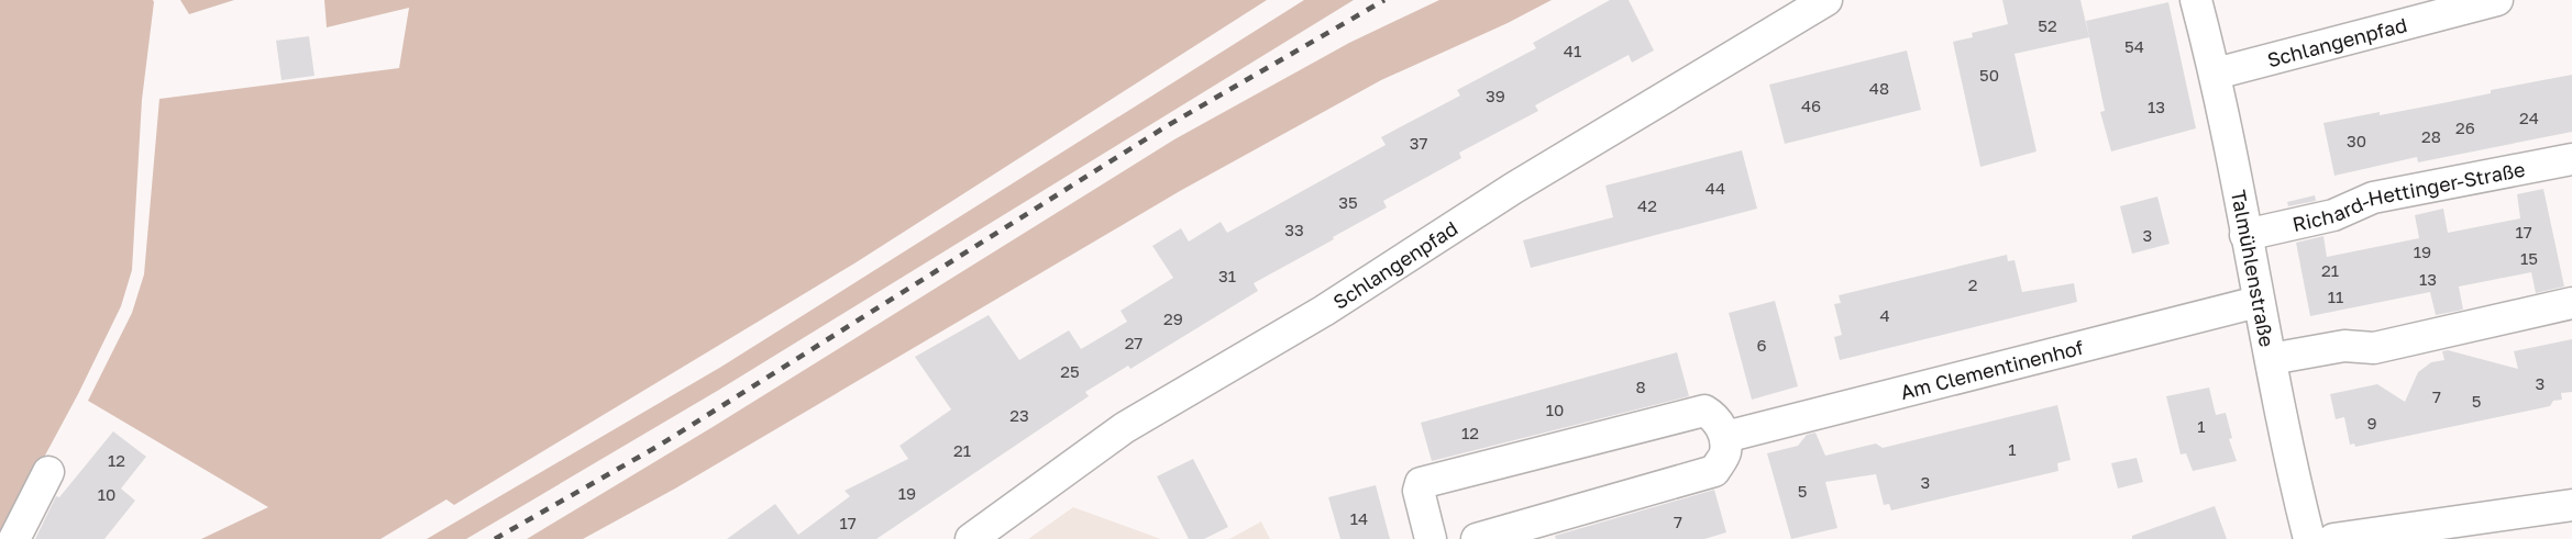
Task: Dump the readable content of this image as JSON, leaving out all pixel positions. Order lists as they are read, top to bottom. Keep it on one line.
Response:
{"streets":{"street":["Schlangenpfad","Richard-Hettinger-Straße","Talmühlenstraße","Am Clementinenhof"]},"crossings":[["Schlangenpfad","Talmühlenstraße"],["Richard-Hettinger-Straße","Talmühlenstraße"],["Talmühlenstraße","Am Clementinenhof"]],"house_numbers":["52","54","41","50","48","39","46","13","24","26","28","30","37","44","35","42","33","17","3","19","15","21","31","13","2","11","4","29","27","6","25","3","8","7","5","10","23","9","1","12","1","21","12","3","5","19","10","14","7","17"]}
